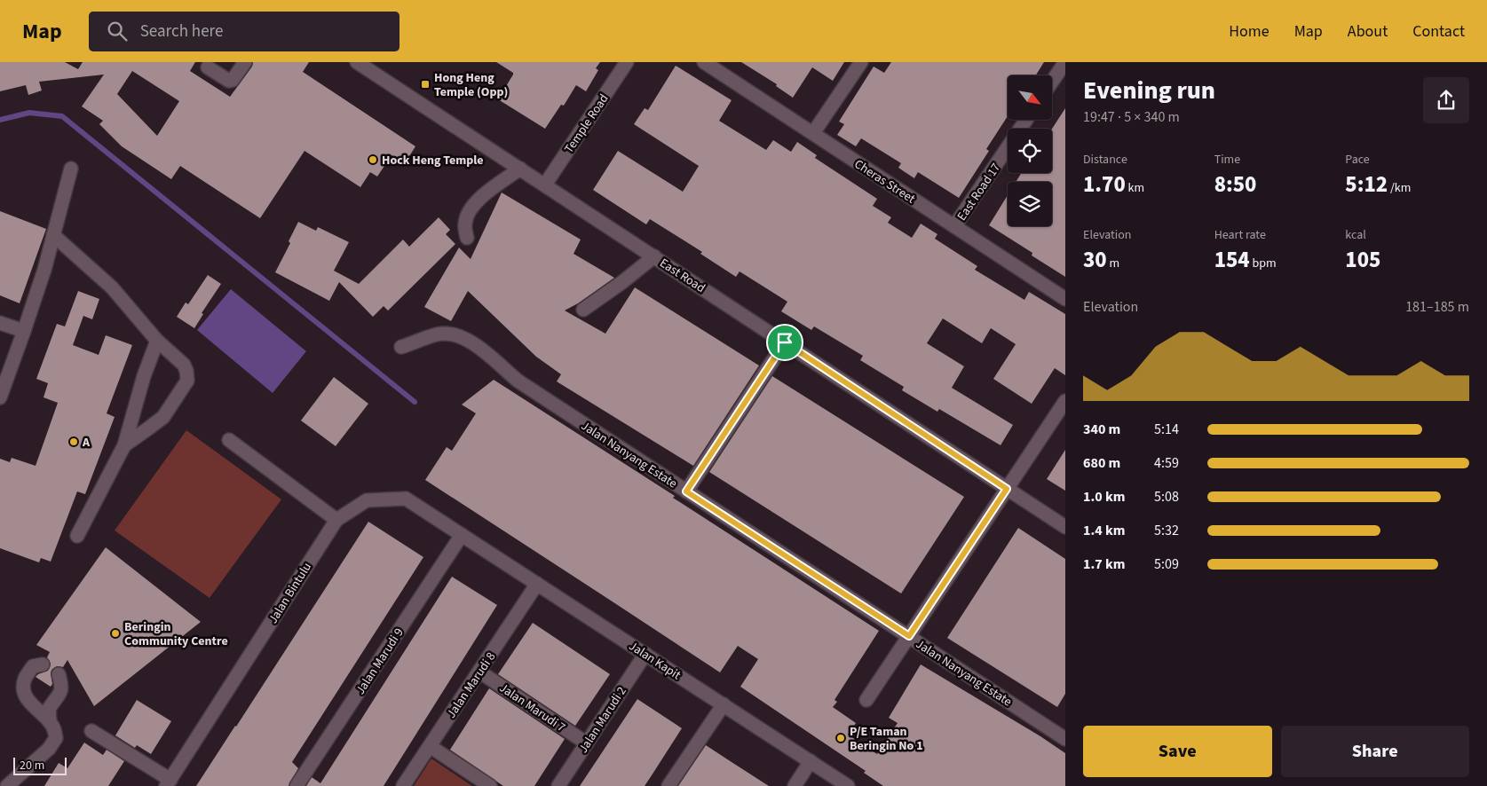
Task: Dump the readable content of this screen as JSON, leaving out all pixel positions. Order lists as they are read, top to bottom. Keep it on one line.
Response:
{"streets":{"street":["Temple Road","Cheras Street","East Road 17","East Road","Jalan Nanyang Estate","Jalan Bintulu","Jalan Kapit","Jalan Marudi 9","Jalan Marudi 8","Jalan Marudi 7","Jalan Marudi 2"]},"crossings":[["Temple Road","East Road"],["Cheras Street","East Road 17"],["Jalan Bintulu","Jalan Kapit"],["Jalan Bintulu","Jalan Marudi 9"],["Jalan Kapit","Jalan Marudi 9"],["Jalan Kapit","Jalan Marudi 8"],["Jalan Kapit","Jalan Marudi 2"],["Jalan Marudi 8","Jalan Marudi 7"],["Jalan Marudi 7","Jalan Marudi 2"]],"places":{"transit":["Hong Heng Temple (Opp)"],"other":["Hock Heng Temple","A","Beringin Community Centre","P/E Taman Beringin No 1"]},"scale_bar":"20 m","north":"bottom right","page":{"header":"Map","search":"Search here","nav":["Home","Map","About","Contact"],"heading":["Evening run","19:47 · 5 × 340 m"],"stats":[["Distance","1.70 km"],["Time","8:50"],["Pace","5:12 /km"],["Elevation","30 m"],["Heart rate","154 bpm"],["kcal","105"]],"chart":["Elevation","181–185 m"],"list":[{"name":"340 m","note":"5:14"},{"name":"680 m","note":"4:59"},{"name":"1.0 km","note":"5:08"},{"name":"1.4 km","note":"5:32"},{"name":"1.7 km","note":"5:09"}],"buttons":["Save","Share"],"scale":"20 m"}}
